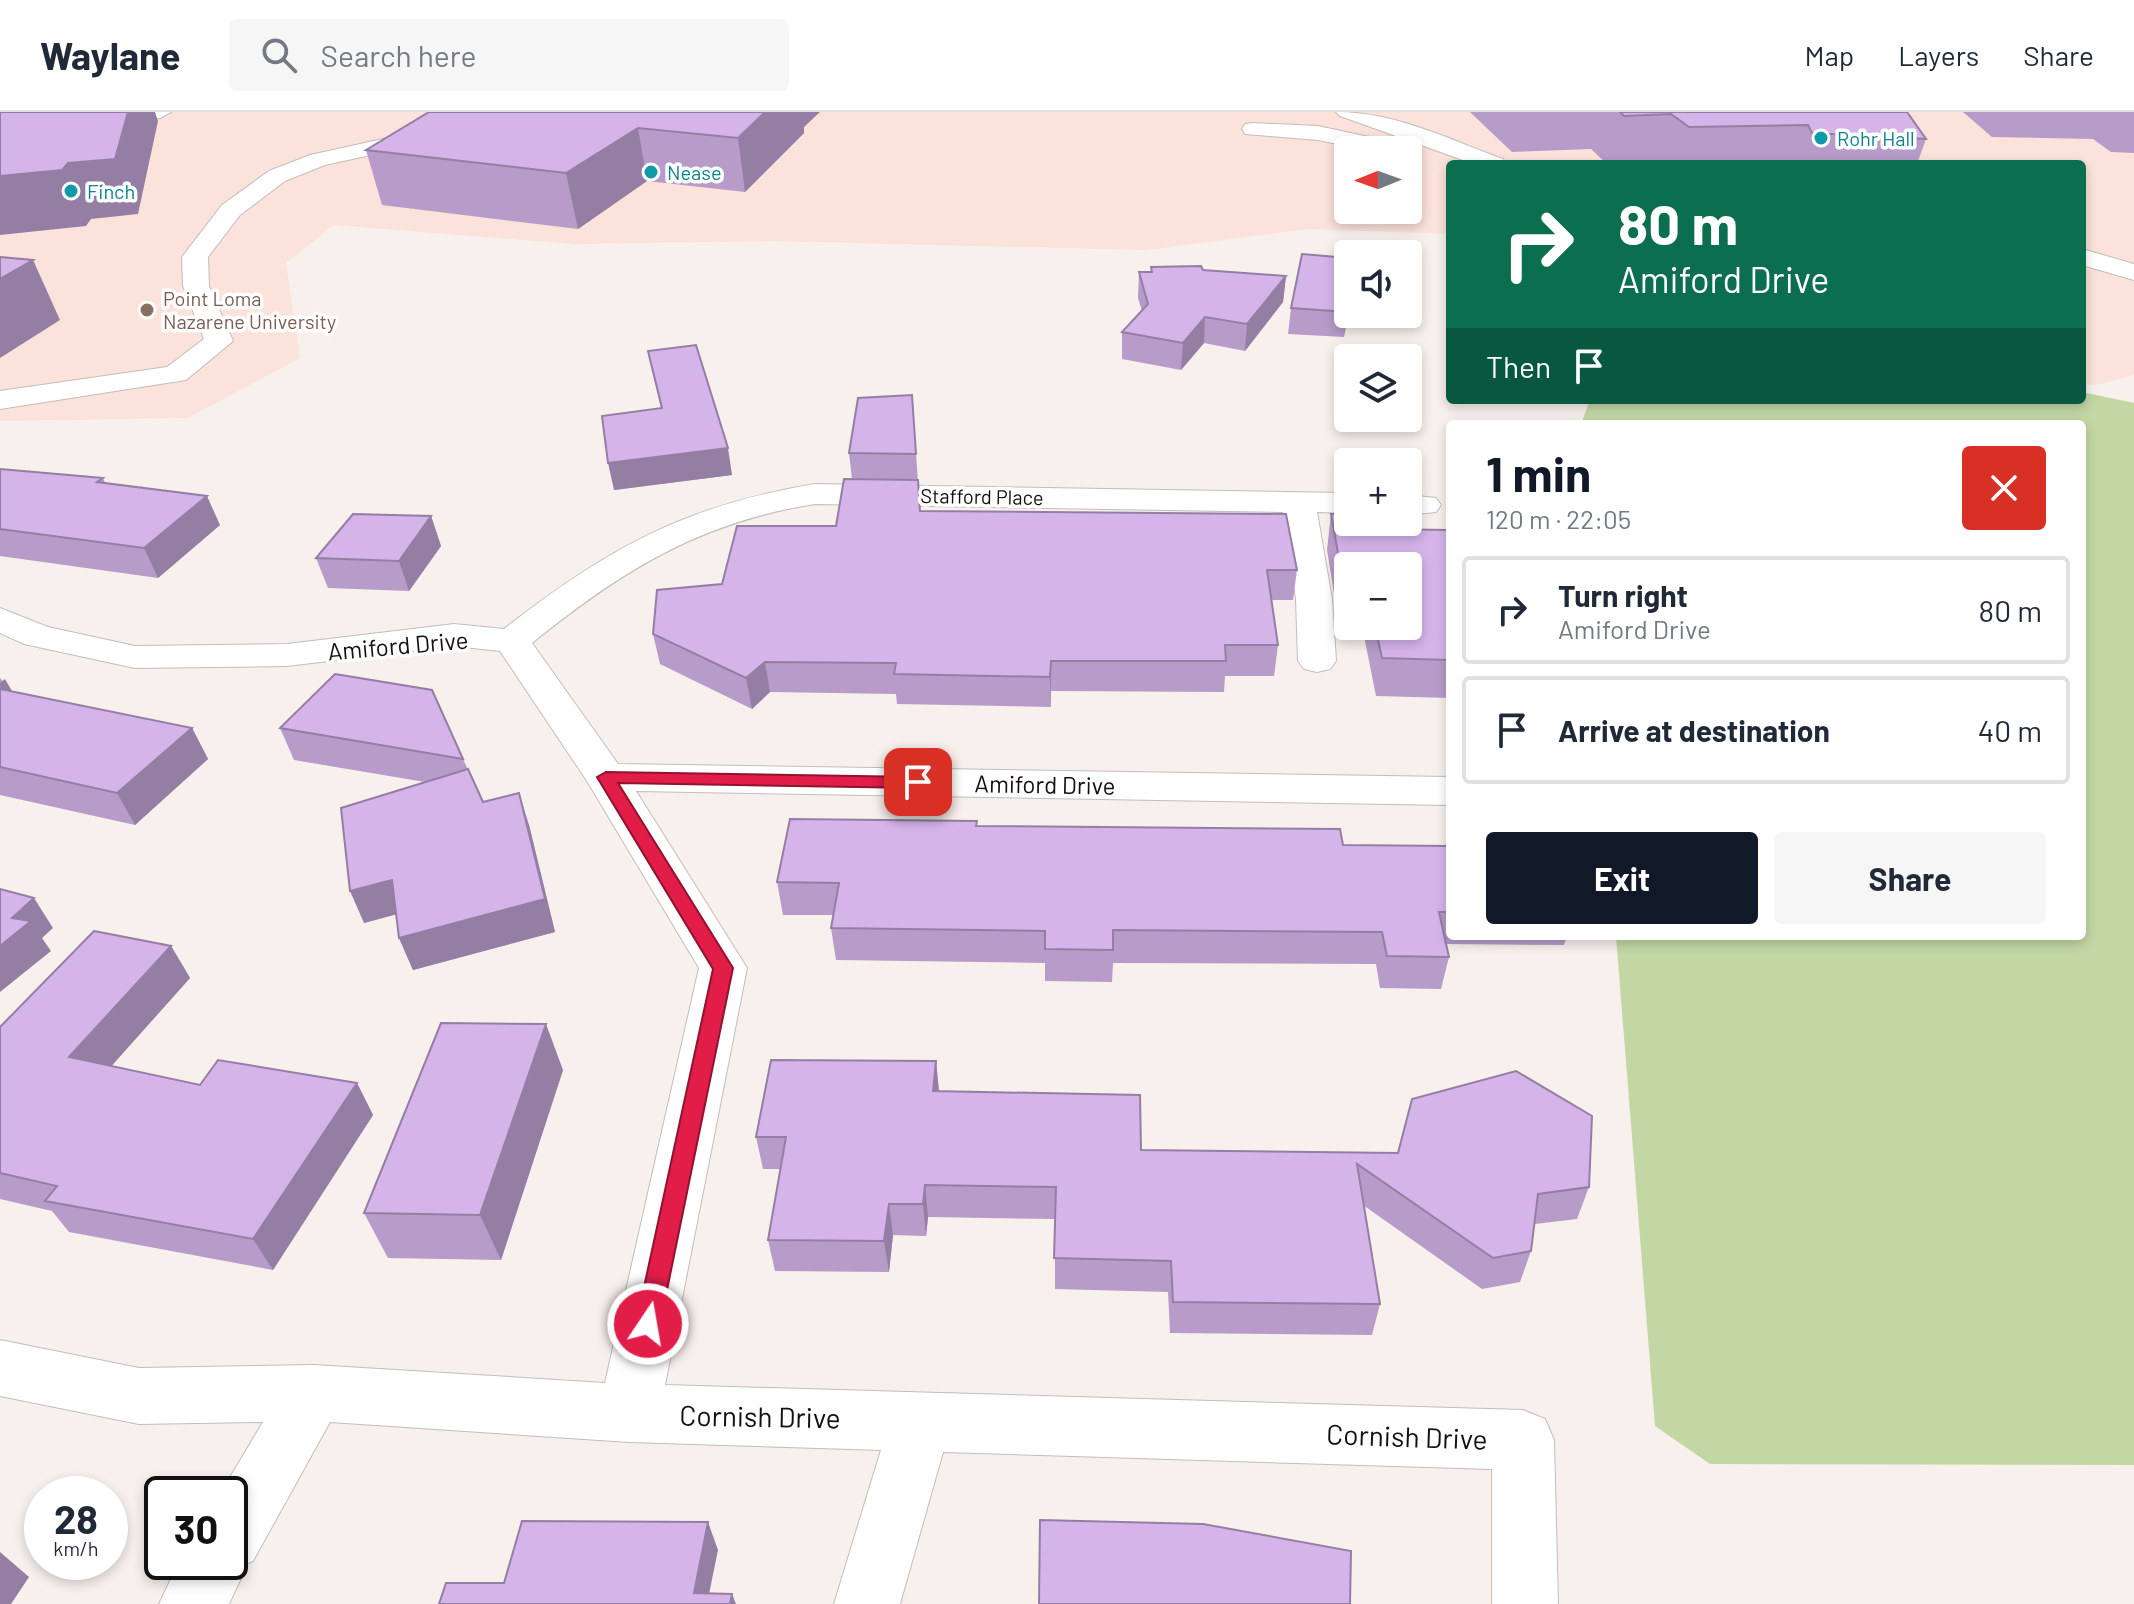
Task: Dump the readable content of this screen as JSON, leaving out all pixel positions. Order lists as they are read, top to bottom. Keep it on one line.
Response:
{"streets":{"street":["Stafford Place","Amiford Drive","Cornish Drive"]},"crossings":[["Stafford Place","Amiford Drive"]],"places":["Rohr Hall","Nease","Finch","Point Loma Nazarene University"],"north":"left","page":{"header":"Waylane","search":"Search here","nav":["Map","Layers","Share"],"map_buttons":["+","−"],"turn":["80 m","Amiford Drive"],"then":"Then","heading":["1 min","120 m · 22:05"],"list":[{"name":"Turn right","note":"Amiford Drive","value":"80 m"},{"name":"Arrive at destination","value":"40 m"}],"buttons":["Exit","Share"],"speed":"28 km/h","limit":"30"}}
